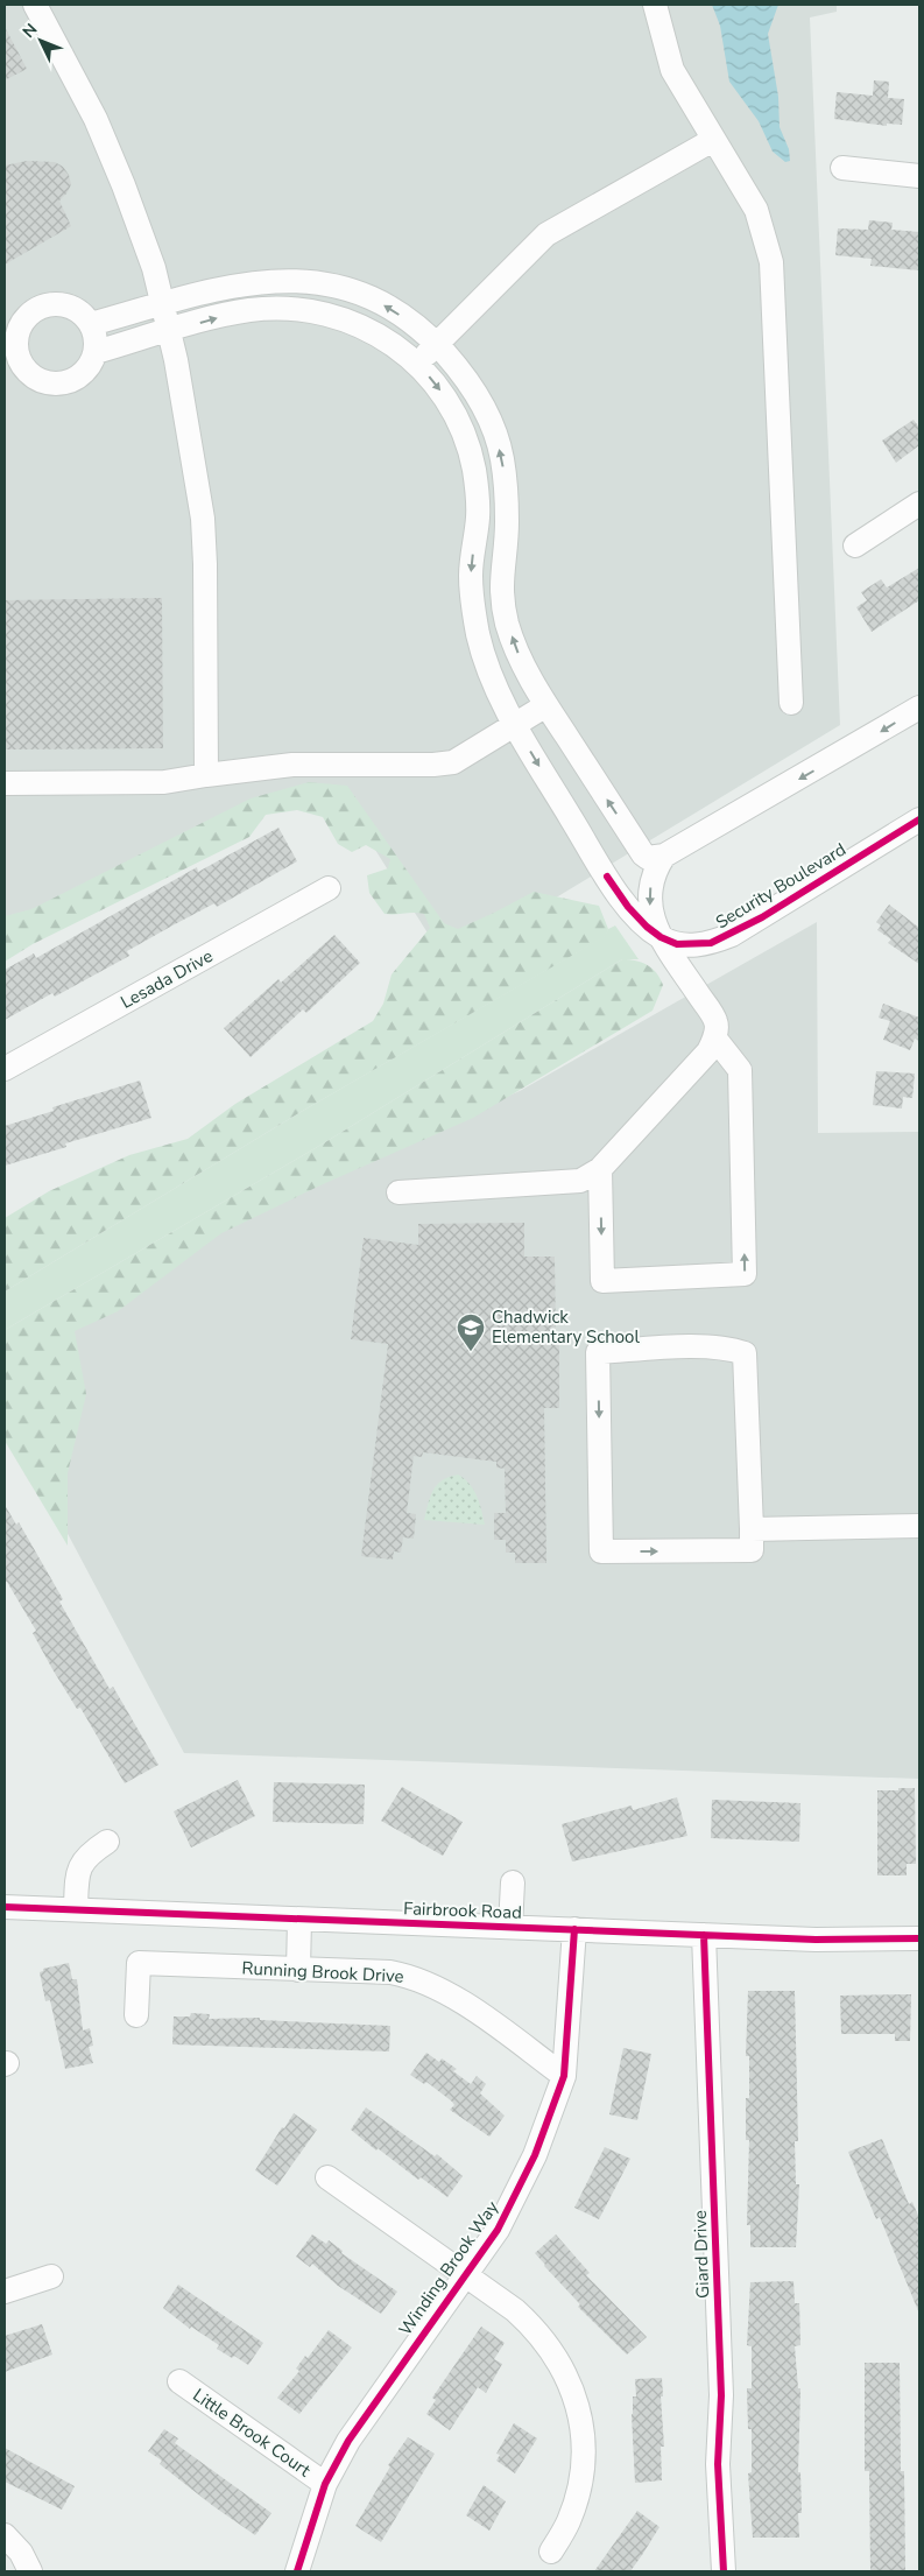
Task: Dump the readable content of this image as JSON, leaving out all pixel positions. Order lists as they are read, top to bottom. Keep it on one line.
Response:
{"streets":{"street":["Security Boulevard","Lesada Drive","Fairbrook Road","Running Brook Drive","Giard Drive","Winding Brook Way","Little Brook Court"]},"crossings":[["Fairbrook Road","Giard Drive"],["Fairbrook Road","Winding Brook Way"],["Running Brook Drive","Winding Brook Way"],["Winding Brook Way","Little Brook Court"]],"one_way":["Security Boulevard"],"places":{"school or university":["Chadwick Elementary School"]},"north":"top left"}
